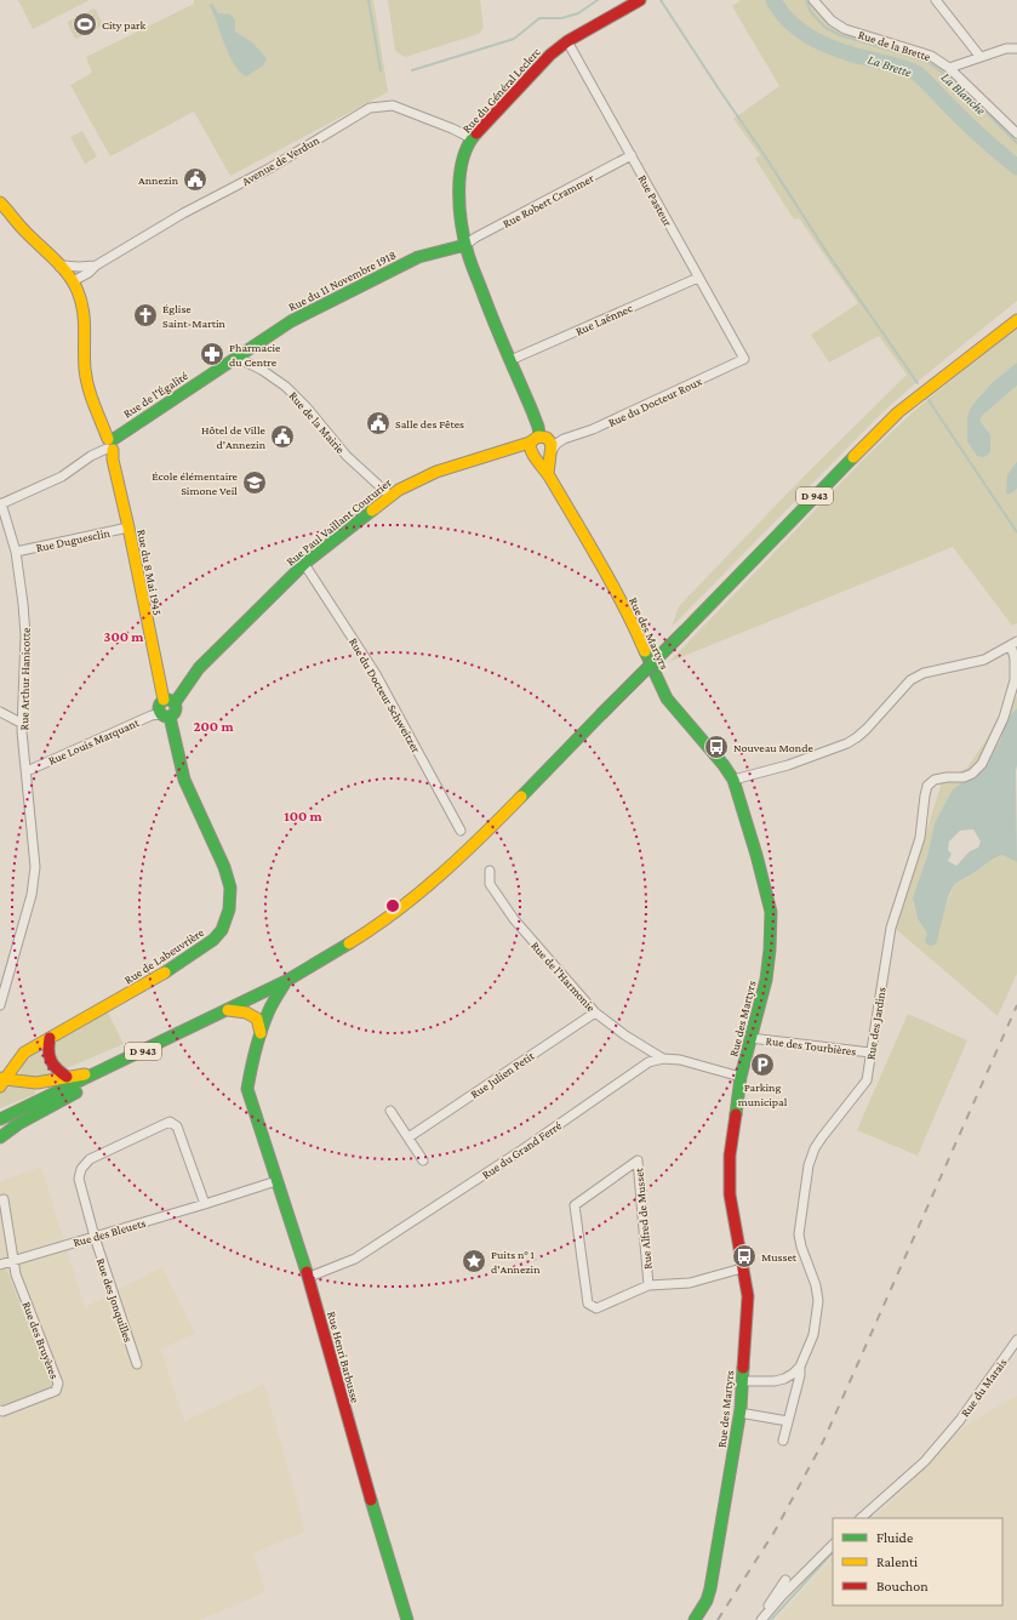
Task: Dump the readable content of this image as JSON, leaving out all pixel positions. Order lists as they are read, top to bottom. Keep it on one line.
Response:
{"streets":{"street":["Rue de la Brette","Rue du Général Leclerc","Avenue de Verdun","Rue Robert Crammer","Rue Pasteur","Rue du 11 Novembre 1918","Rue Laënnec","Rue de l'Égalité","Rue du Docteur Roux","Rue de la Mairie","D 943","Rue Paul Vaillant Couturier","Rue Duguesclin","Rue du 8 Mai 1945","Rue des Martyrs","Rue Arthur Hanicotte","Rue du Docteur Schweitzer","Rue Louis Marquant","Rue de Labeuvrière","Rue de l'Harmonie","Rue des Jardins","Rue des Tourbières","Rue Julien Petit","Rue du Grand Ferré","Rue Alfred de Musset","Rue des Bleuets","Rue des Jonquilles","Rue des Bruyères","Rue Henri Barbusse","Rue du Marais"]},"crossings":[["Rue du Général Leclerc","Avenue de Verdun"],["Rue du Général Leclerc","Rue Robert Crammer"],["Rue du Général Leclerc","Rue Pasteur"],["Rue du Général Leclerc","Rue du 11 Novembre 1918"],["Rue du Général Leclerc","Rue Laënnec"],["Rue du Général Leclerc","Rue du Docteur Roux"],["Rue du Général Leclerc","Rue Paul Vaillant Couturier"],["Avenue de Verdun","Rue du 8 Mai 1945"],["Rue Robert Crammer","Rue Pasteur"],["Rue Robert Crammer","Rue du 11 Novembre 1918"],["Rue Pasteur","Rue Laënnec"],["Rue Pasteur","Rue du Docteur Roux"],["Rue du 11 Novembre 1918","Rue de l'Égalité"],["Rue du 11 Novembre 1918","Rue de la Mairie"],["Rue de l'Égalité","Rue du 8 Mai 1945"],["Rue du Docteur Roux","Rue Paul Vaillant Couturier"],["Rue de la Mairie","Rue Paul Vaillant Couturier"],["D 943","Rue Henri Barbusse"],["Rue Paul Vaillant Couturier","Rue du 8 Mai 1945"],["Rue Paul Vaillant Couturier","Rue du Docteur Schweitzer"],["Rue Paul Vaillant Couturier","Rue Louis Marquant"],["Rue Paul Vaillant Couturier","Rue de Labeuvrière"],["Rue Duguesclin","Rue du 8 Mai 1945"],["Rue Duguesclin","Rue Arthur Hanicotte"],["Rue du 8 Mai 1945","Rue Louis Marquant"],["Rue du 8 Mai 1945","Rue de Labeuvrière"],["Rue des Martyrs","Rue des Tourbières"],["Rue des Martyrs","Rue du Grand Ferré"],["Rue des Martyrs","Rue Alfred de Musset"],["Rue Arthur Hanicotte","Rue Louis Marquant"],["Rue Louis Marquant","Rue de Labeuvrière"],["Rue de l'Harmonie","Rue Julien Petit"],["Rue de l'Harmonie","Rue du Grand Ferré"],["Rue des Jardins","Rue des Tourbières"],["Rue du Grand Ferré","Rue Henri Barbusse"],["Rue des Bleuets","Rue des Jonquilles"],["Rue des Bleuets","Rue des Bruyères"],["Rue des Bleuets","Rue Henri Barbusse"]],"water":["La Brette","La Blanche"],"places":{"sports":["City park"],"public building":["Annezin","Salle des Fêtes","Hôtel de Ville d'Annezin"],"church":["Église Saint-Martin"],"pharmacy":["Pharmacie du Centre"],"school or university":["École élémentaire Simone Veil"],"bus stop":["Nouveau Monde","Musset"],"parking":["Parking municipal"],"place":["Puits n° 1 d'Annezin"]},"legend":["Fluide","Ralenti","Bouchon"],"rings":["300 m","200 m","100 m"]}
